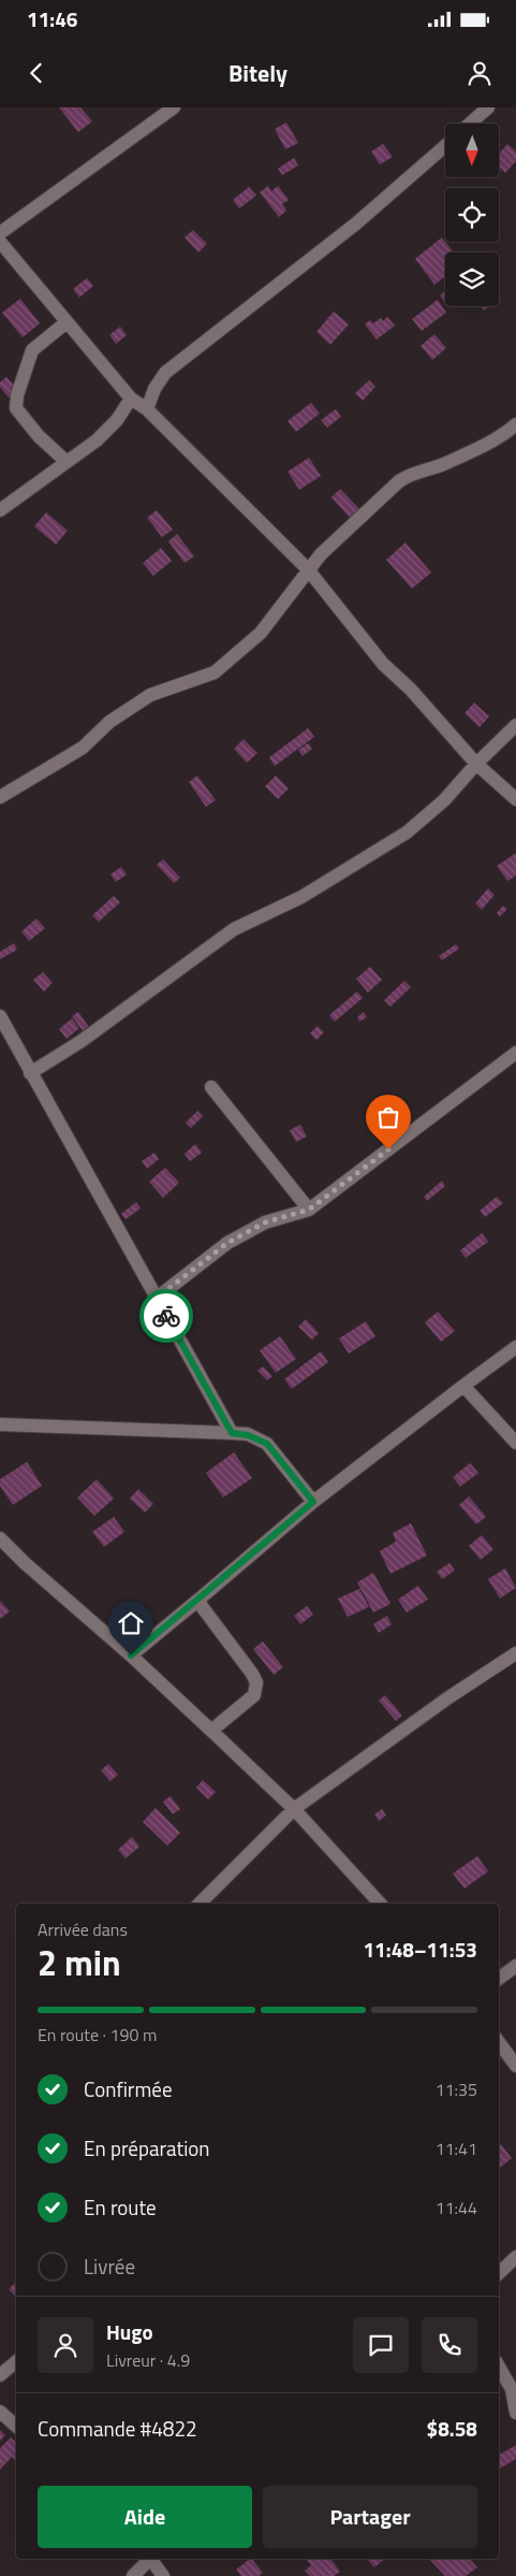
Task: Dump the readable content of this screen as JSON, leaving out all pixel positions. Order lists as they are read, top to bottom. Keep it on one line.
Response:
{"north":"bottom","page":{"status":"11:46","header":"Bitely","heading":["2 min","Arrivée dans","11:48–11:53"],"panel":["Hugo","Livreur · 4.9","Commande #4822","$8.58"],"bar":"En route · 190 m","list":[["Confirmée","11:35"],["En préparation","11:41"],["En route","11:44"],"Livrée"],"buttons":["Aide","Partager"]}}
